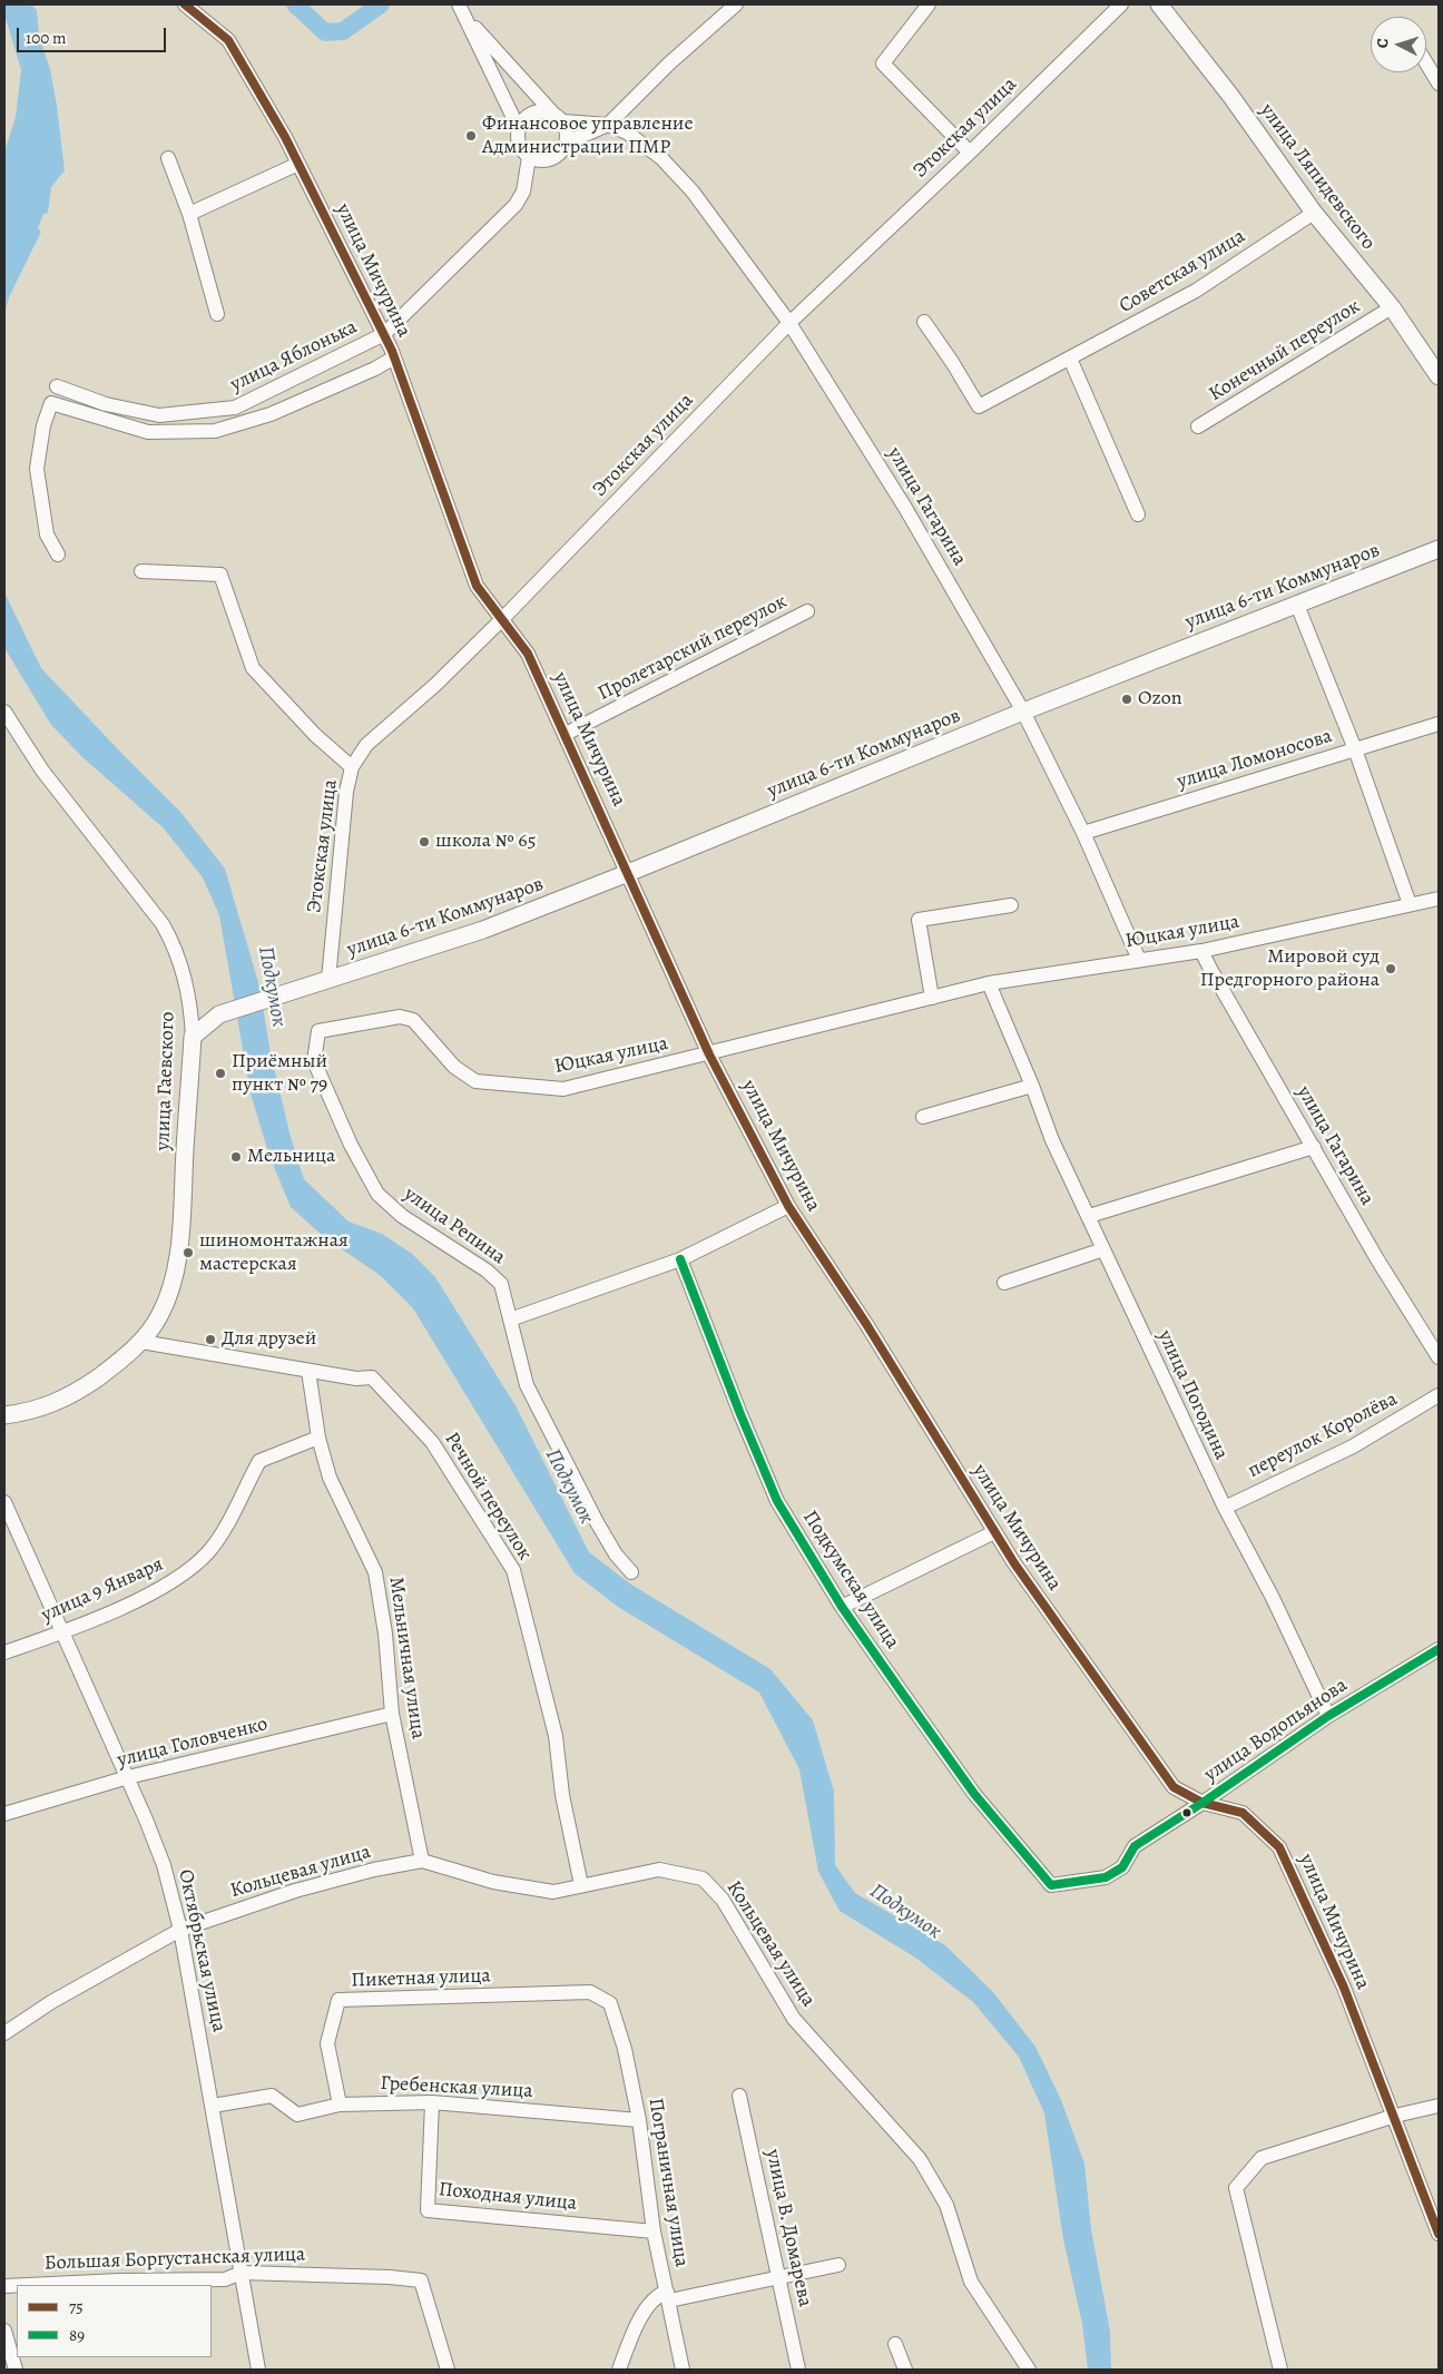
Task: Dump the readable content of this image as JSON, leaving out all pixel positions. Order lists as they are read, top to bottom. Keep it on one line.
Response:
{"streets":{"main road":["улица Ляпидевского","улица 6-ти Коммунаров","улица Гаевского"],"street":["Этокская улица","улица Мичурина","Советская улица","Конечный переулок","улица Яблонька","улица Гагарина","Пролетарский переулок","улица Ломоносова","Юцкая улица","улица Репина","улица Погодина","переулок Королёва","Речной переулок","Подкумская улица","улица 9 Января","Мельничная улица","улица Водопьянова","улица Головченко","Кольцевая улица","Октябрьская улица","Пикетная улица","Гребенская улица","Пограничная улица","Походная улица","улица В. Домарева","Большая Боргустанская улица"]},"crossings":[["Этокская улица","улица Мичурина"],["Этокская улица","улица Гагарина"],["Этокская улица","улица 6-ти Коммунаров"],["улица Ляпидевского","Советская улица"],["улица Ляпидевского","Конечный переулок"],["улица Мичурина","улица Яблонька"],["улица Мичурина","улица 6-ти Коммунаров"],["улица Мичурина","Пролетарский переулок"],["улица Мичурина","Юцкая улица"],["улица Мичурина","улица Водопьянова"],["улица Яблонька","улица Гагарина"],["улица Гагарина","улица 6-ти Коммунаров"],["улица Гагарина","улица Ломоносова"],["улица Гагарина","Юцкая улица"],["улица 6-ти Коммунаров","улица Гаевского"],["Юцкая улица","улица Репина"],["Юцкая улица","улица Погодина"],["улица Гаевского","Речной переулок"],["улица Погодина","переулок Королёва"],["улица Погодина","улица Водопьянова"],["Речной переулок","Кольцевая улица"],["Подкумская улица","улица Водопьянова"],["улица 9 Января","Мельничная улица"],["улица 9 Января","Октябрьская улица"],["Мельничная улица","улица Головченко"],["Мельничная улица","Кольцевая улица"],["улица Головченко","Октябрьская улица"],["Кольцевая улица","Октябрьская улица"],["Октябрьская улица","Гребенская улица"],["Октябрьская улица","Большая Боргустанская улица"],["Пикетная улица","Гребенская улица"],["Пикетная улица","Пограничная улица"],["Гребенская улица","Пограничная улица"],["Гребенская улица","Походная улица"],["Пограничная улица","Походная улица"]],"water":["Подкумок"],"places":["Финансовое управление Администрации ПМР","Ozon","школа № 65","Мировой суд Предгорного района","Приёмный пункт № 79","Мельница","шиномонтажная мастерская","Для друзей"],"lines":["transit line 75","transit line 89"],"legend":["75","89"],"scale_bar":"100 m","north":"left"}
